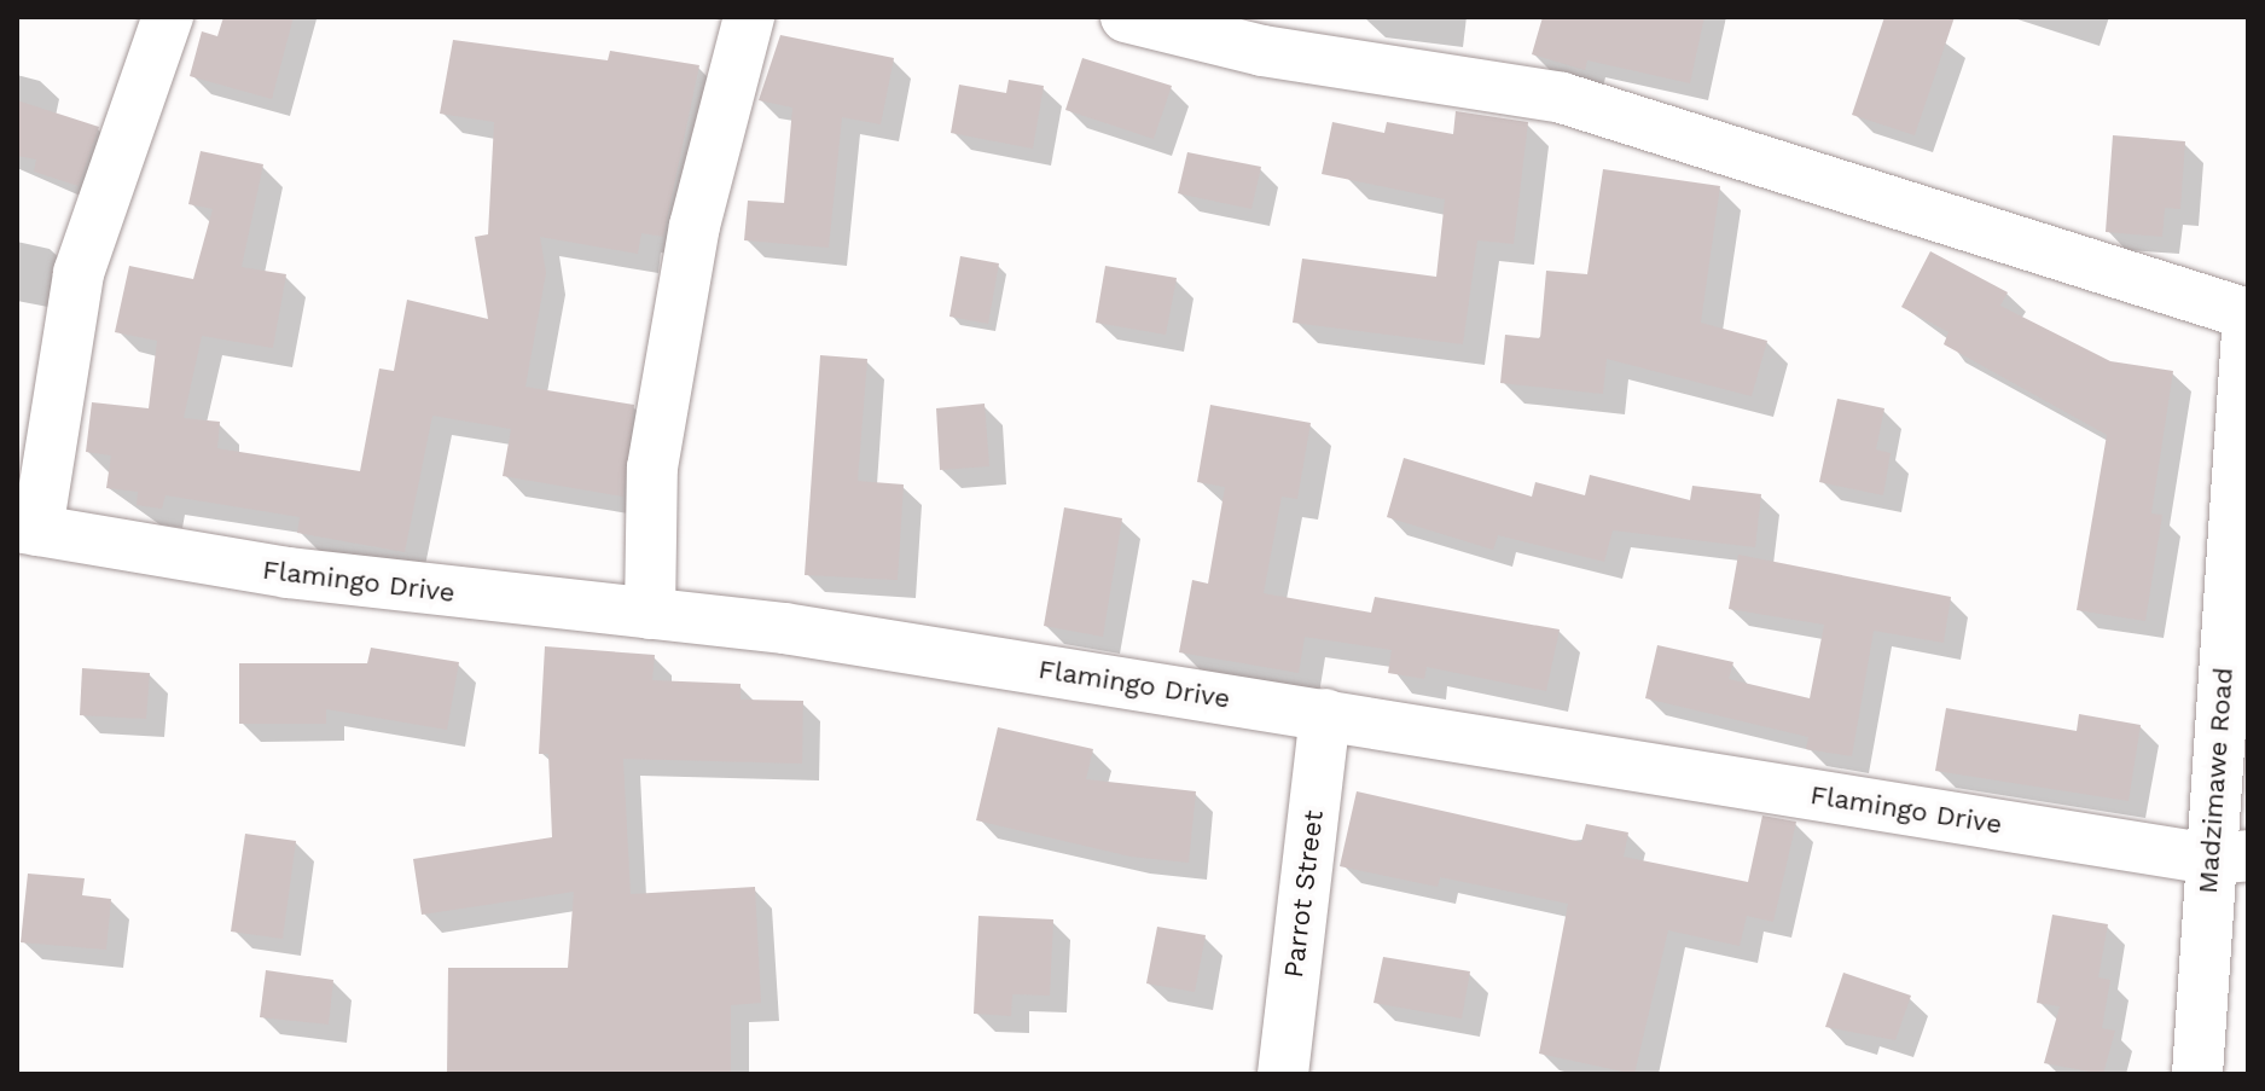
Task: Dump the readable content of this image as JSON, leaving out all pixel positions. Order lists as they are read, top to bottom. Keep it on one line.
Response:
{"streets":{"street":["Flamingo Drive","Madzimawe Road","Parrot Street"]},"crossings":[["Flamingo Drive","Madzimawe Road"],["Flamingo Drive","Parrot Street"]]}
